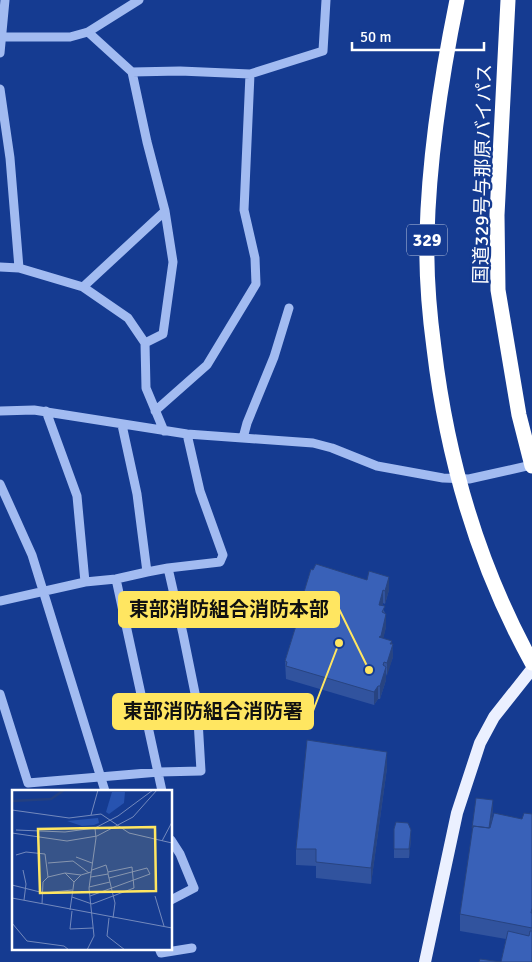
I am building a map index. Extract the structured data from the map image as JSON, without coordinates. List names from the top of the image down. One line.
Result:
{"streets":{"highway":["国道329号与那原バイパス","329"]},"places":["東部消防組合消防署","東部消防組合消防本部"],"scale_bar":"50 m"}
